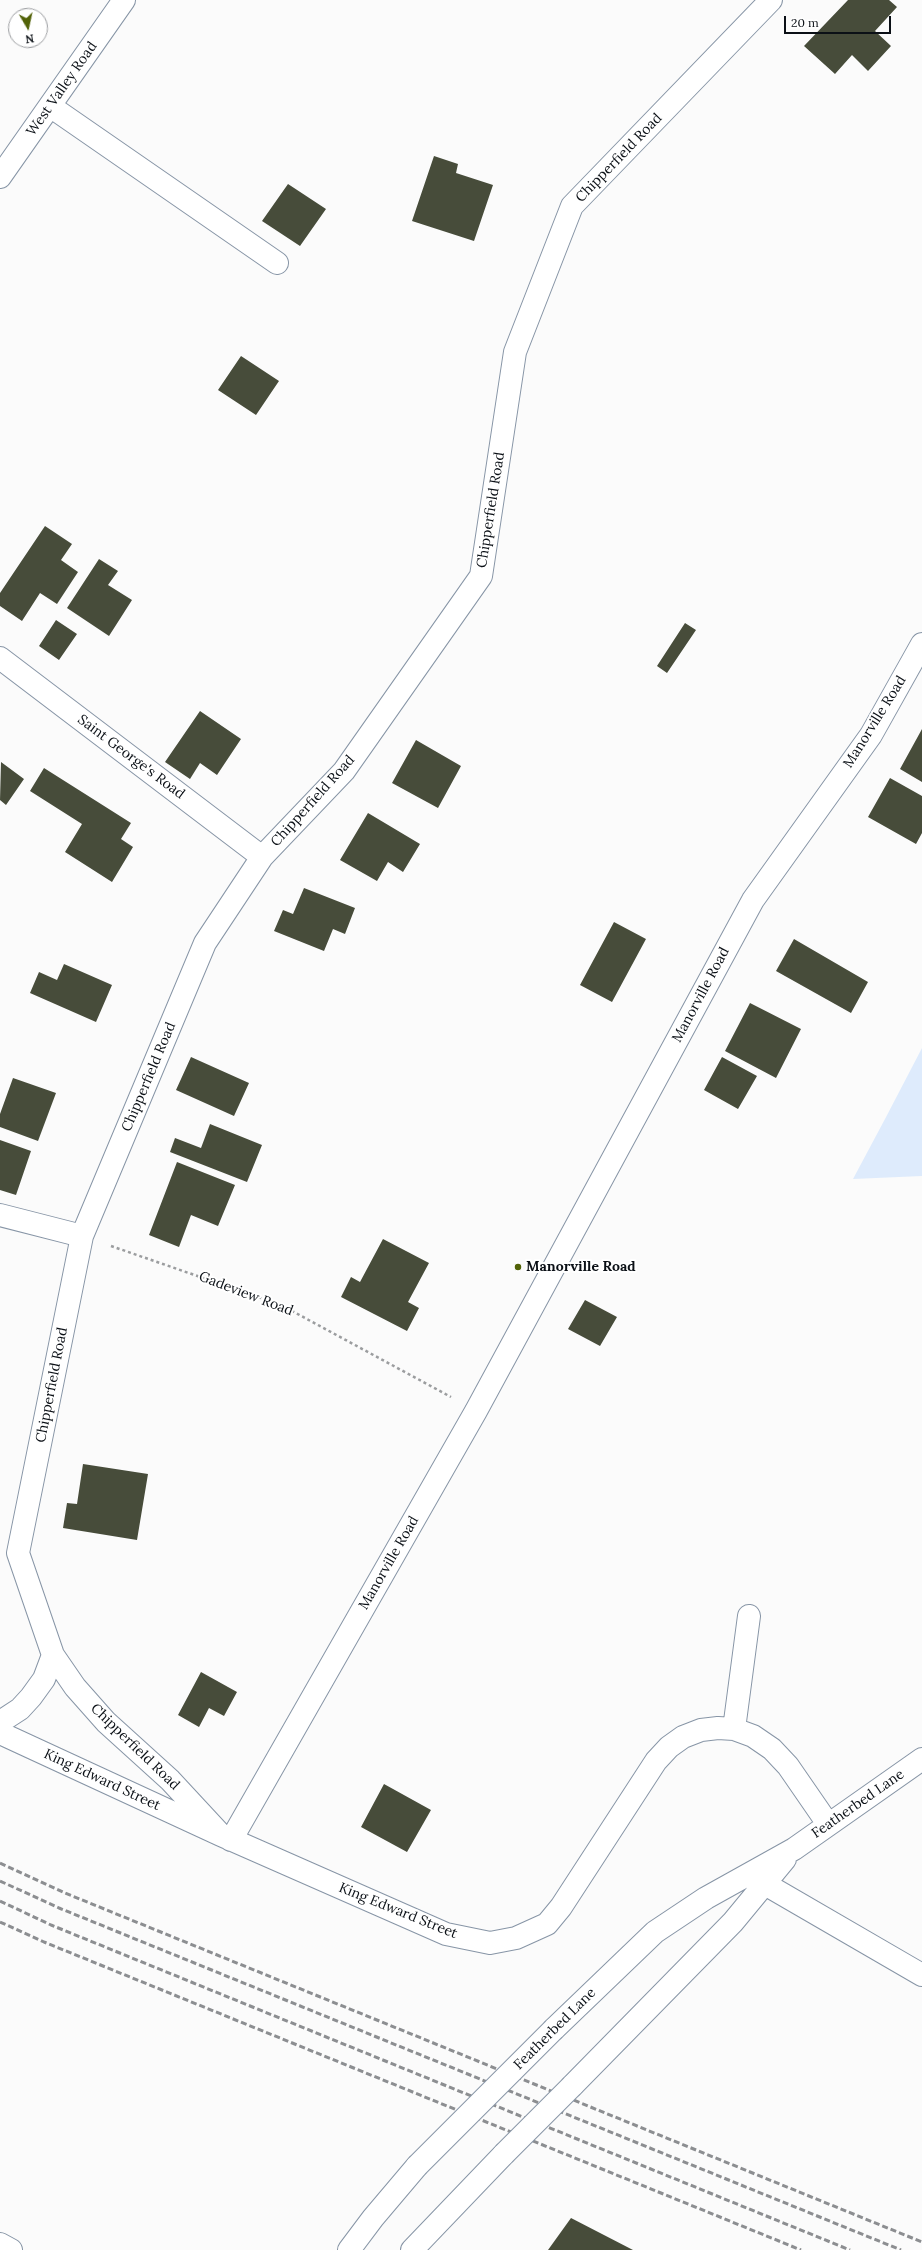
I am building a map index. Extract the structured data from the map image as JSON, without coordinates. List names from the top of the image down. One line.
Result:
{"streets":{"street":["West Valley Road","Chipperfield Road","Manorville Road","Saint George's Road","King Edward Street","Featherbed Lane"],"path":["Gadeview Road"]},"crossings":[["Chipperfield Road","Manorville Road"],["Chipperfield Road","Saint George's Road"],["Chipperfield Road","Gadeview Road"],["Chipperfield Road","King Edward Street"],["Manorville Road","Gadeview Road"],["Manorville Road","King Edward Street"],["King Edward Street","Featherbed Lane"]],"places":["Manorville Road"],"scale_bar":"20 m","north":"bottom"}
